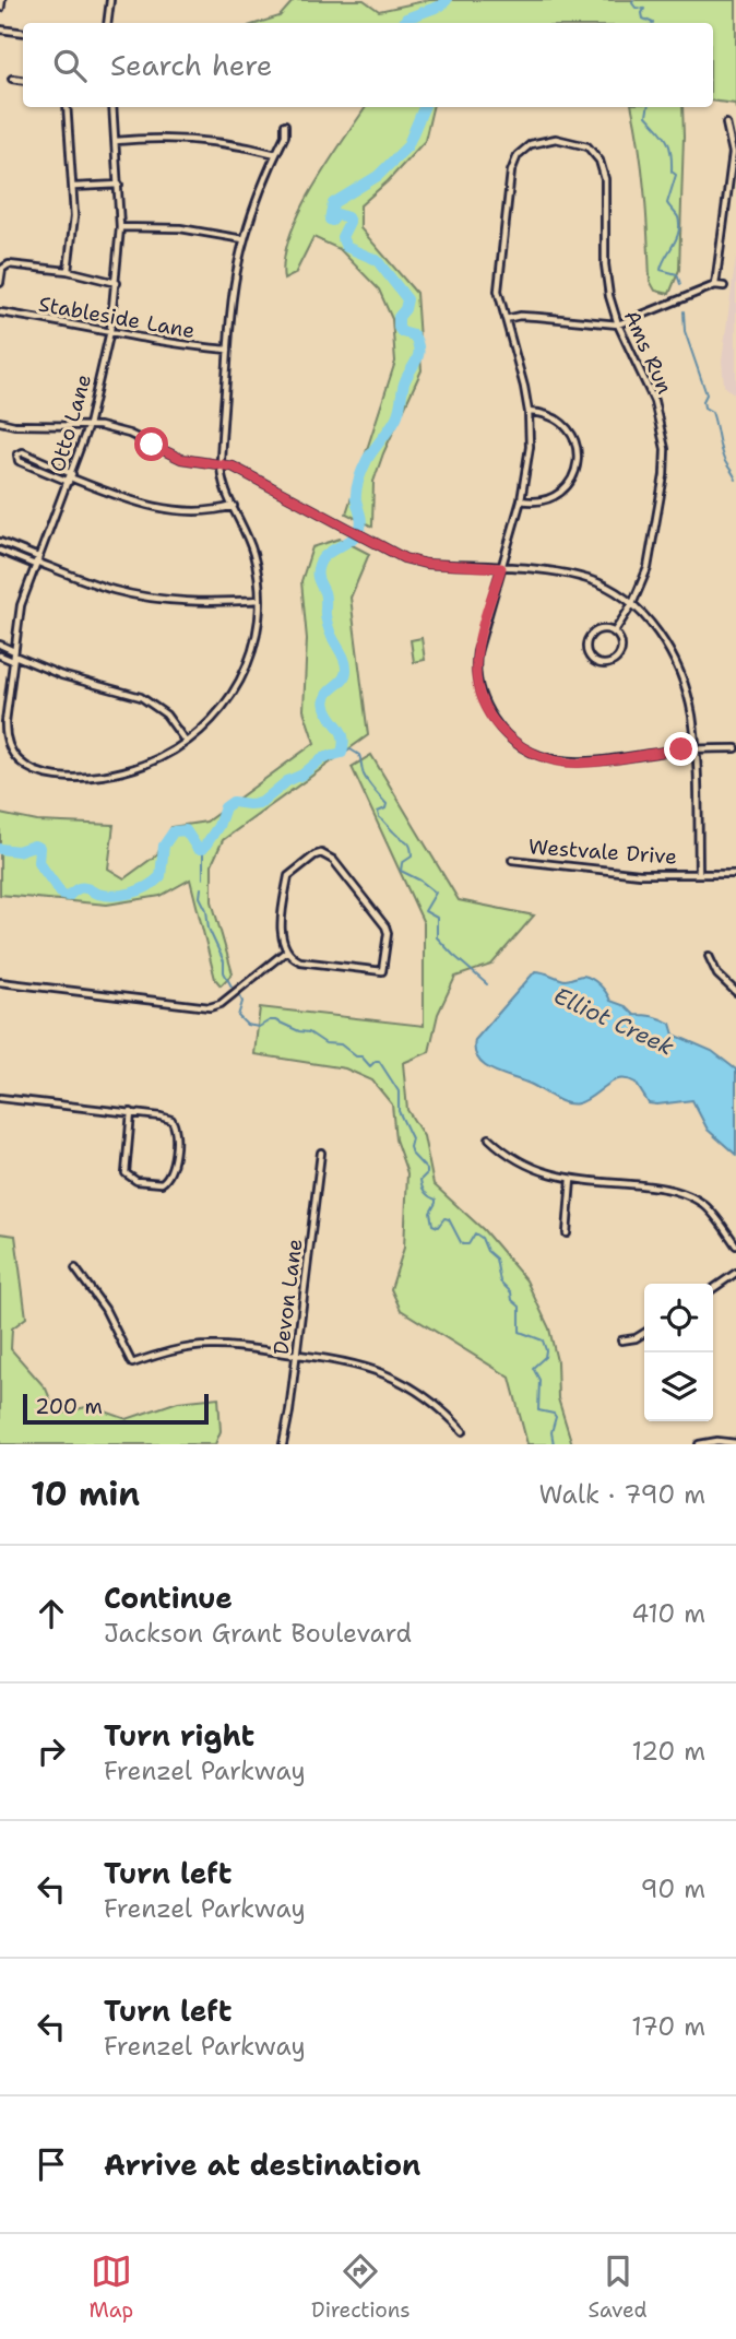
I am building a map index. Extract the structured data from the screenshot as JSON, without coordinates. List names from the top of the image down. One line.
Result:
{"streets":{"street":["Stableside Lane","Ams Run","Otto Lane","Westvale Drive","Devon Lane"]},"crossings":[["Stableside Lane","Otto Lane"]],"water":["Elliot Creek"],"scale_bar":"200 m","page":{"search":"Search here","scale":"200 m","heading":["10 min","Walk · 790 m"],"list":[["Continue","Jackson Grant Boulevard","410 m"],["Turn right","Frenzel Parkway","120 m"],["Turn left","Frenzel Parkway","90 m"],["Turn left","Frenzel Parkway","170 m"],"Arrive at destination"],"nav":["Map","Directions","Saved"]}}
